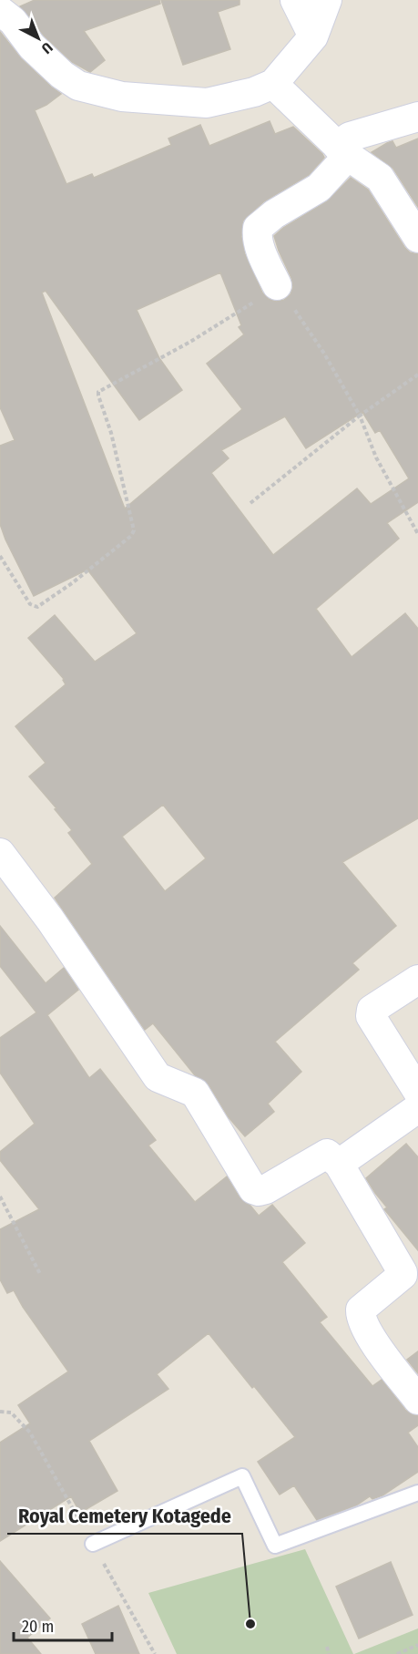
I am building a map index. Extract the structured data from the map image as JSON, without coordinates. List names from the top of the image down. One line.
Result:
{"places":["Royal Cemetery Kotagede"],"scale_bar":"20 m","north":"bottom right"}
